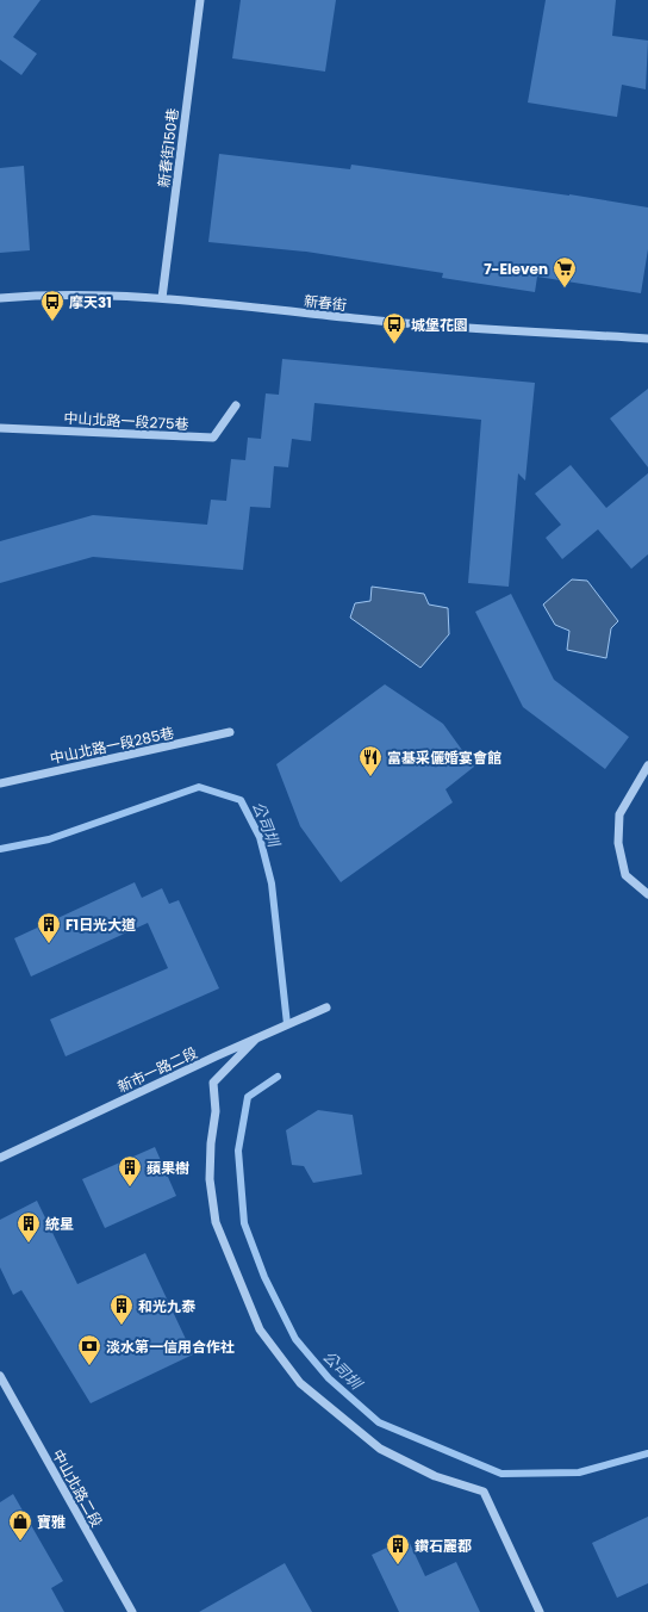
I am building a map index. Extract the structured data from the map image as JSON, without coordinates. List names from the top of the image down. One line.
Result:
{"streets":{"street":["新春街150巷","新春街","中山北路一段275巷","中山北路一段285巷","新市一路二段","中山北路二段"]},"crossings":[["新春街150巷","新春街"]],"water":["公司圳"],"places":{"supermarket":["7-Eleven"],"bus stop":["摩天31","城堡花園"],"restaurant":["富基采儷婚宴會館"],"building":["F1日光大道","蘋果樹","統星","和光九泰","鑽石麗都"],"bank":["淡水第一信用合作社"],"shop":["寶雅"]}}
